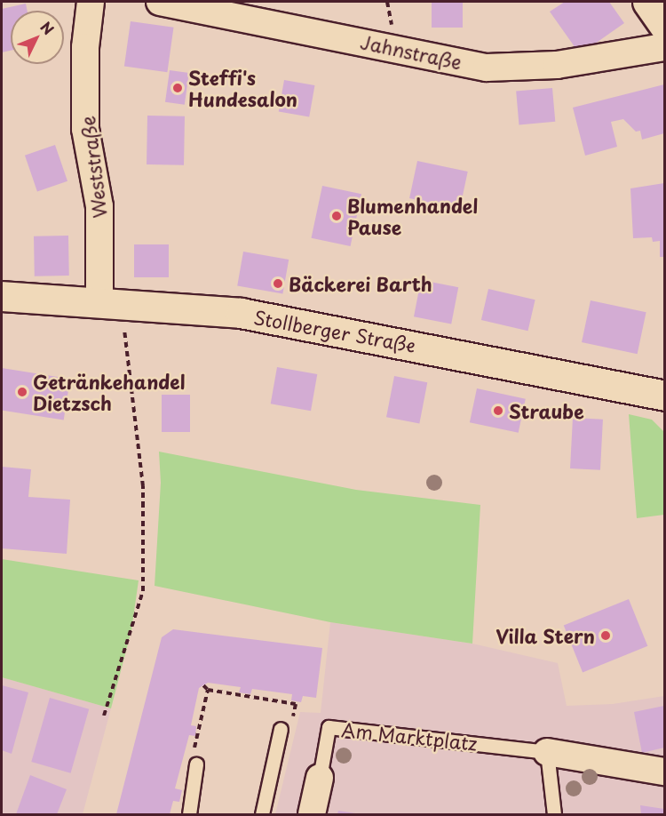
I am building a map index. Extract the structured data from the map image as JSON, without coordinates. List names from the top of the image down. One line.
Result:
{"streets":{"main road":["Stollberger Straße"],"street":["Jahnstraße","Weststraße","Am Marktplatz"]},"crossings":[["Weststraße","Stollberger Straße"]],"places":["Steffi's Hundesalon","Blumenhandel Pause","Bäckerei Barth","Getränkehandel Dietzsch","Straube","Villa Stern"],"north":"top right"}
